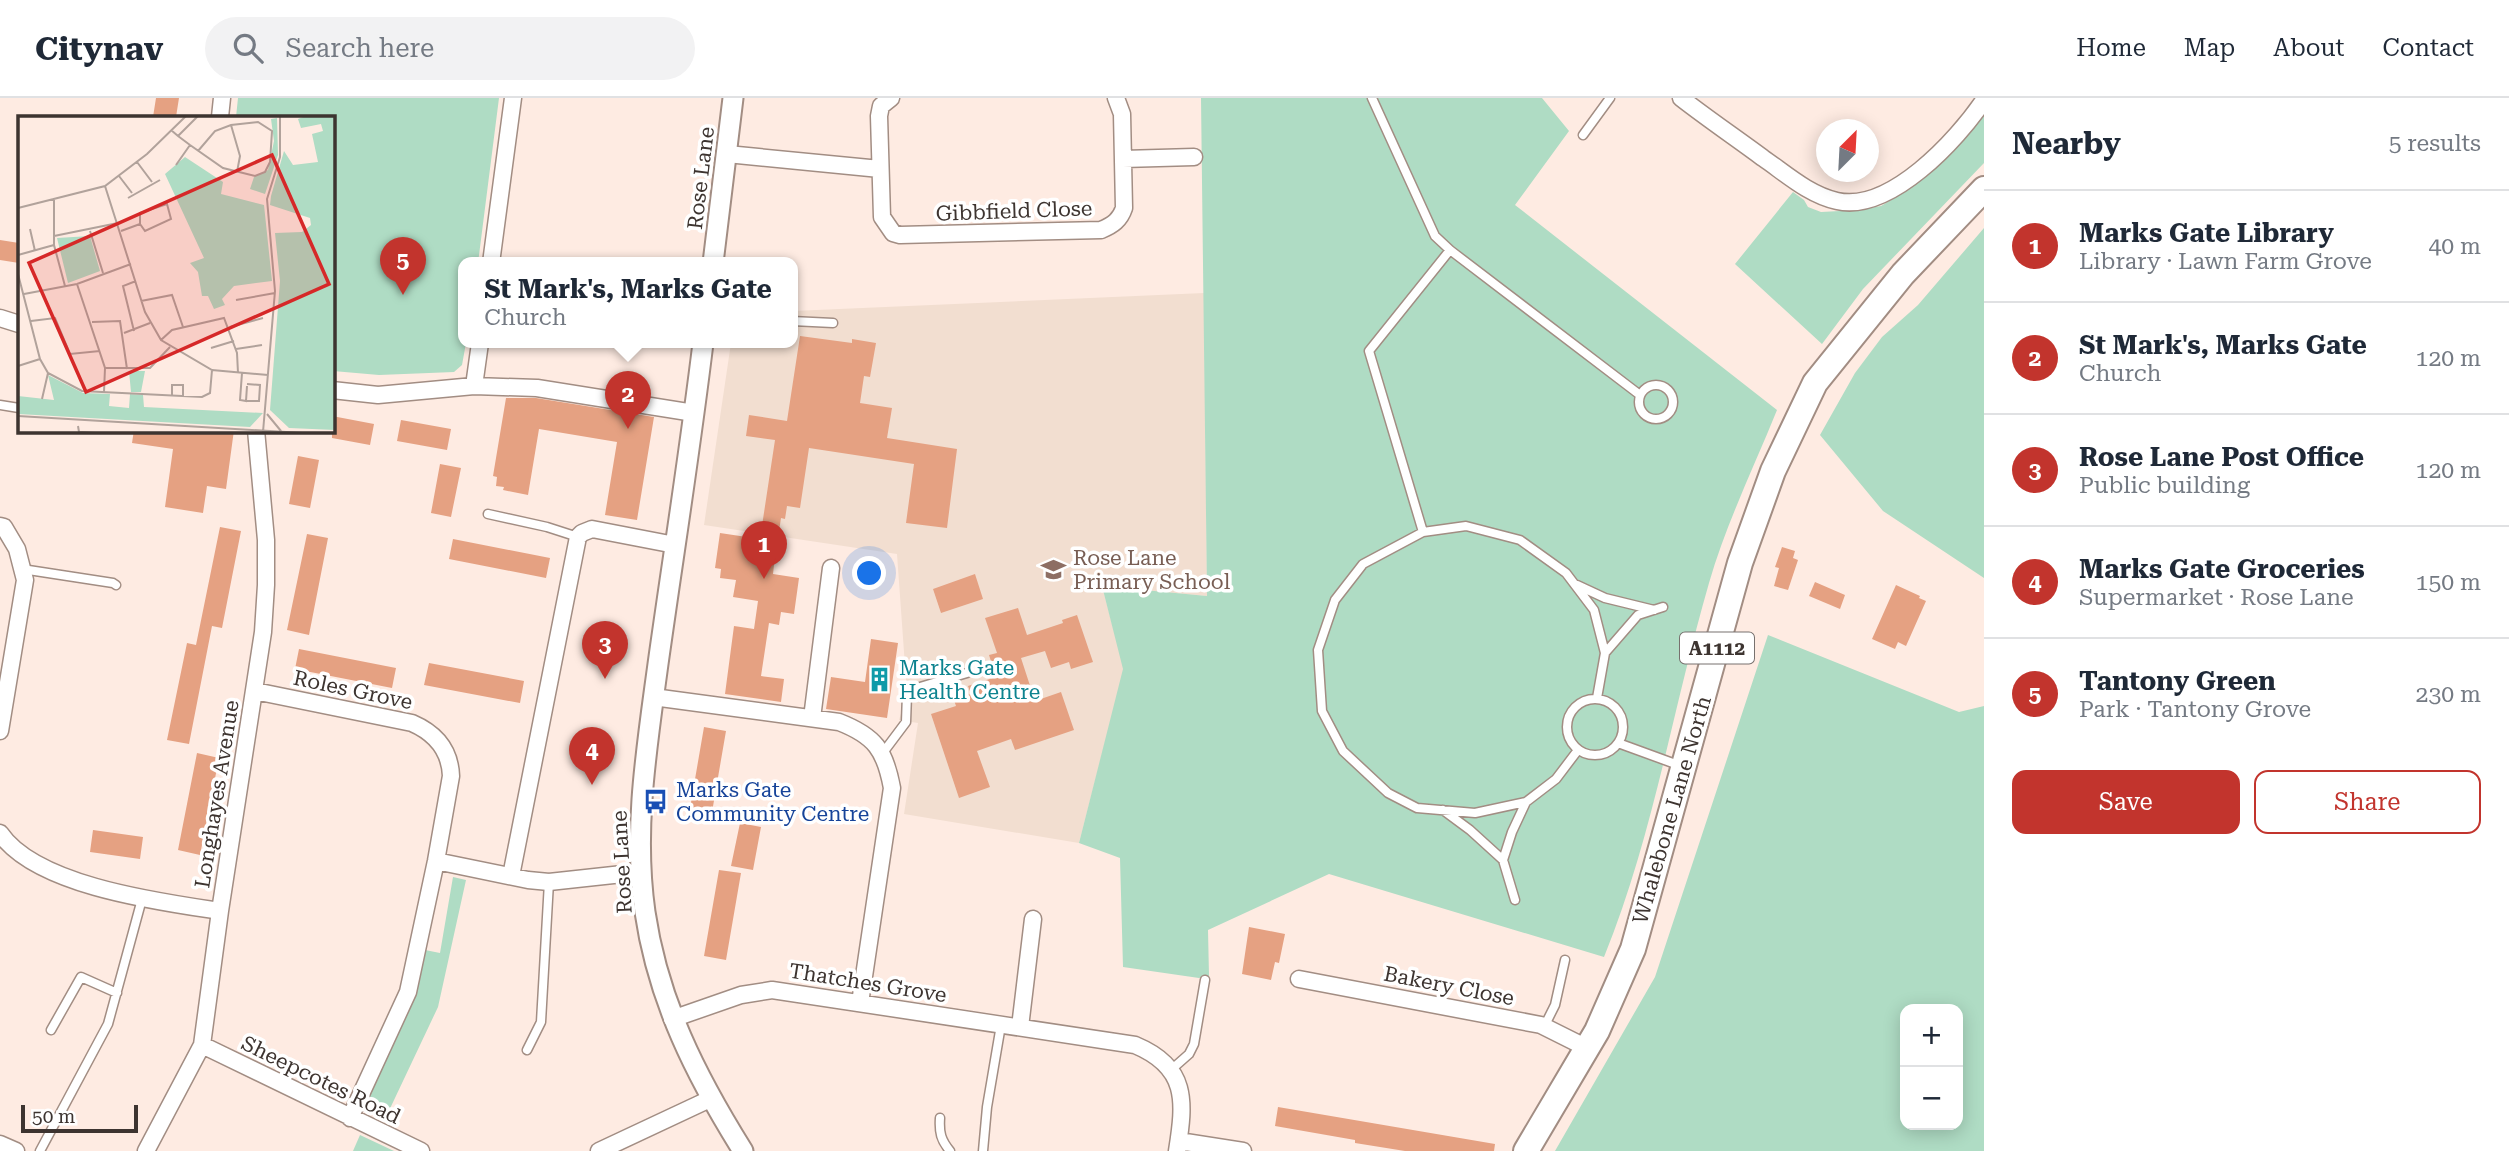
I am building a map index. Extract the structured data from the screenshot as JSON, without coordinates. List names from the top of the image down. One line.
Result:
{"streets":{"main road":["A1112","Whalebone Lane North"],"street":["Rose Lane","Gibbfield Close","Roles Grove","Longhayes Avenue","Thatches Grove","Bakery Close","Sheepcotes Road"]},"crossings":[["Rose Lane","Thatches Grove"],["Roles Grove","Longhayes Avenue"],["Roles Grove","Sheepcotes Road"],["Longhayes Avenue","Sheepcotes Road"],["Whalebone Lane North","Bakery Close"]],"places":{"school or university":["Rose Lane Primary School"],"building":["Marks Gate Health Centre"],"bus stop":["Marks Gate Community Centre"]},"scale_bar":"50 m","north":"top right","page":{"header":"Citynav","search":"Search here","nav":["Home","Map","About","Contact"],"heading":["Nearby","5 results"],"list":[{"mark":"1","name":"Marks Gate Library","note":"Library · Lawn Farm Grove","value":"40 m"},{"mark":"2","name":"St Mark's, Marks Gate","note":"Church","value":"120 m"},{"mark":"3","name":"Rose Lane Post Office","note":"Public building","value":"120 m"},{"mark":"4","name":"Marks Gate Groceries","note":"Supermarket · Rose Lane","value":"150 m"},{"mark":"5","name":"Tantony Green","note":"Park · Tantony Grove","value":"230 m"}],"pins":["5","2","1","3","4"],"popup":["St Mark's, Marks Gate","Church"],"buttons":["Save","Share"],"map_buttons":["+","−"],"scale":"50 m"}}
